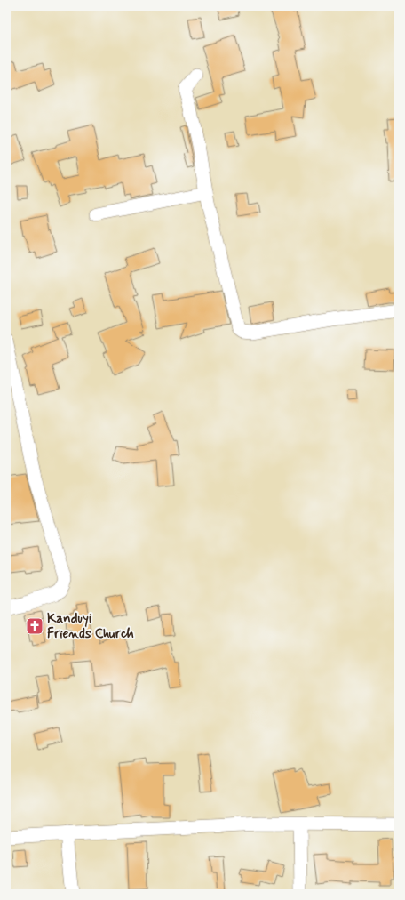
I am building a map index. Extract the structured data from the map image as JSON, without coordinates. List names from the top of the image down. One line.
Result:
{"places":{"church":["Kanduyi Friends Church"]}}
